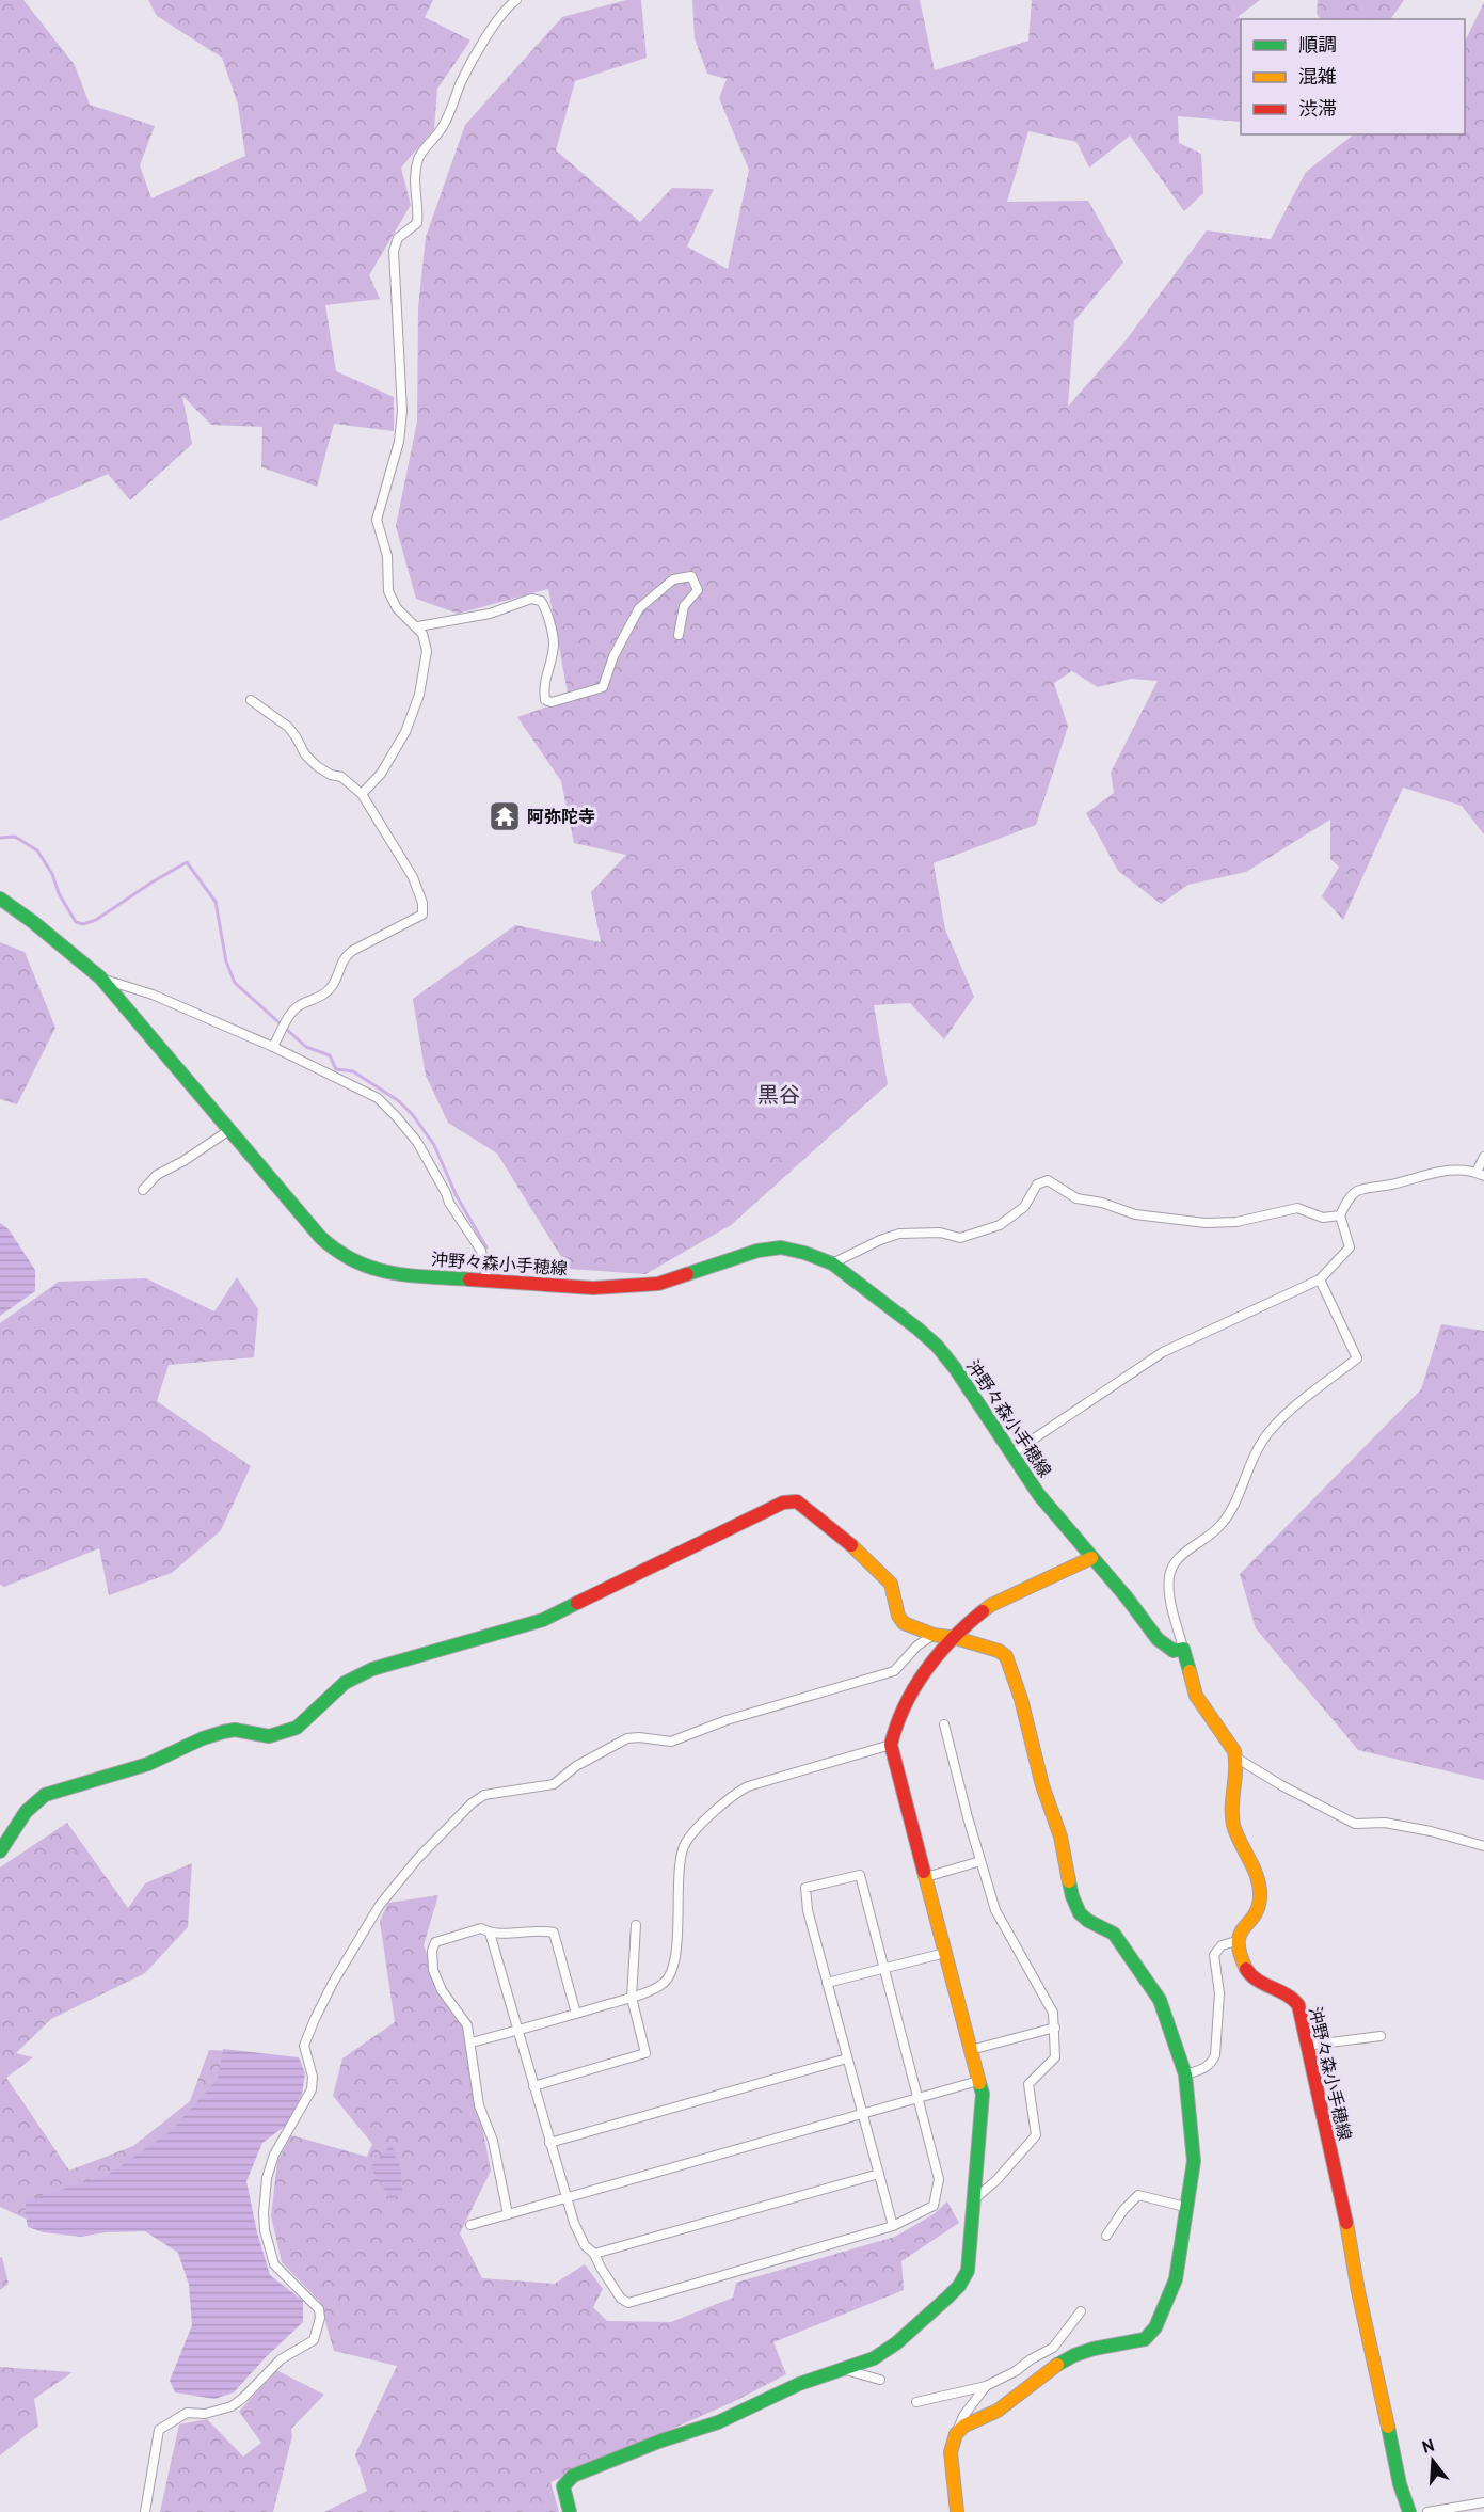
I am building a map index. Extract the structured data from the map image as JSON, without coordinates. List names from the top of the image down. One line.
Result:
{"streets":{"street":["沖野々森小手穂線"]},"districts":["黒谷"],"places":{"temple":["阿弥陀寺"]},"legend":["順調","混雑","渋滞"],"north":"top"}
